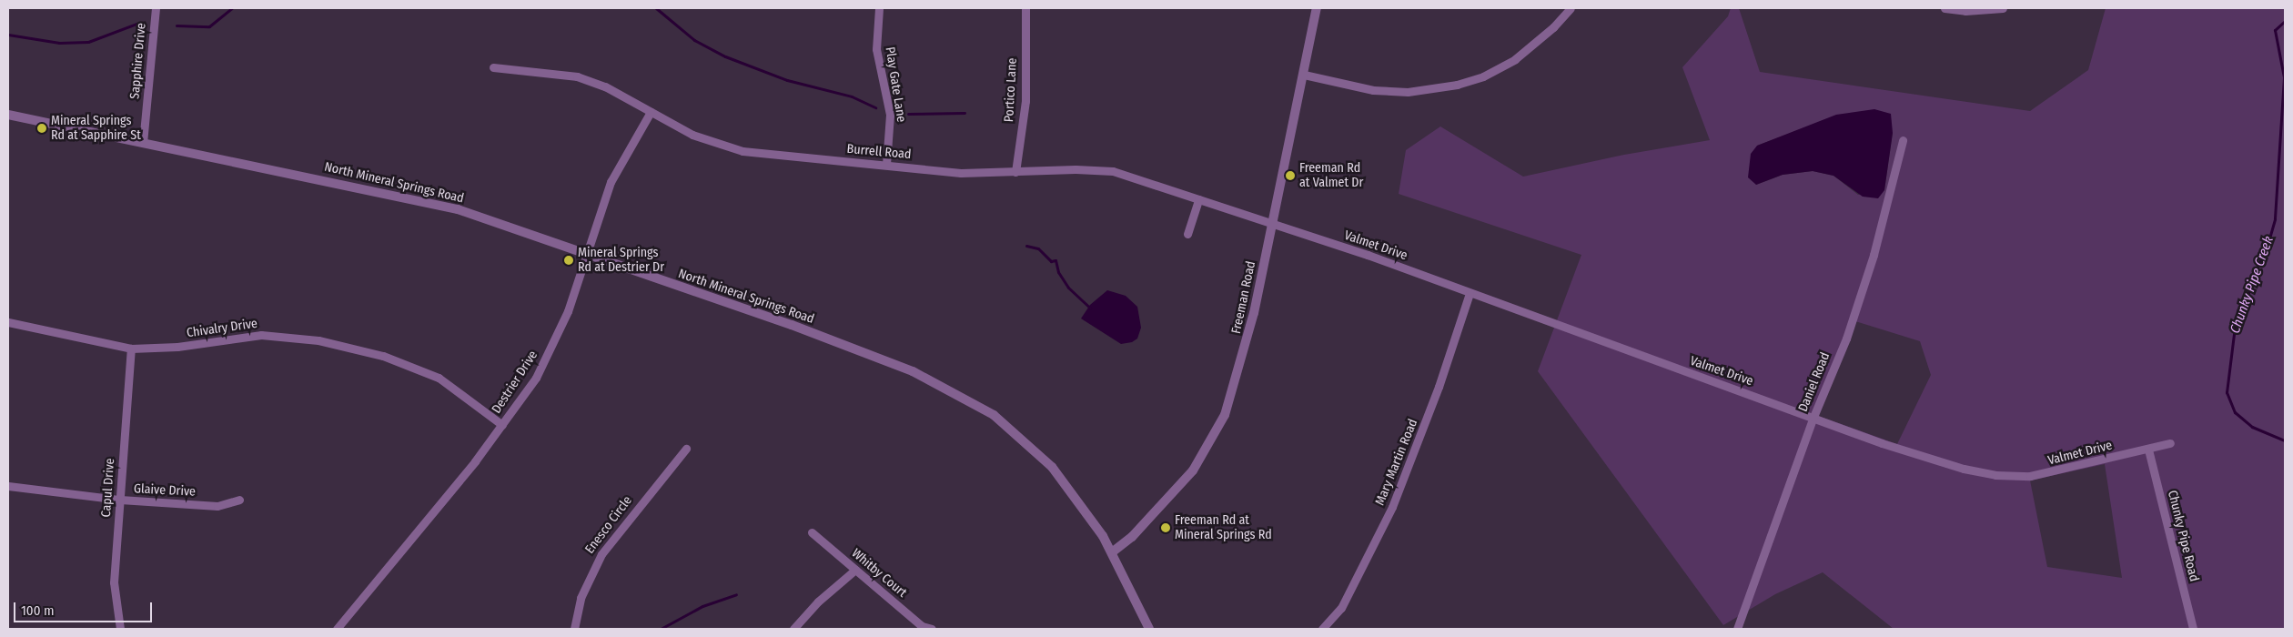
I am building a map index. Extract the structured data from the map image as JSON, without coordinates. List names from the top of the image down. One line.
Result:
{"streets":{"street":["Sapphire Drive","Play Gate Lane","Portico Lane","Burrell Road","North Mineral Springs Road","Valmet Drive","Freeman Road","Chivalry Drive","Destrier Drive","Daniel Road","Mary Martin Road","Capul Drive","Glaive Drive","Enesco Circle","Chunky Pipe Road","Whitby Court"]},"crossings":[["Sapphire Drive","North Mineral Springs Road"],["Play Gate Lane","Burrell Road"],["Portico Lane","Burrell Road"],["Burrell Road","Valmet Drive"],["Burrell Road","Freeman Road"],["Burrell Road","Destrier Drive"],["North Mineral Springs Road","Freeman Road"],["North Mineral Springs Road","Destrier Drive"],["Valmet Drive","Freeman Road"],["Valmet Drive","Daniel Road"],["Valmet Drive","Mary Martin Road"],["Valmet Drive","Chunky Pipe Road"],["Chivalry Drive","Destrier Drive"],["Chivalry Drive","Capul Drive"],["Capul Drive","Glaive Drive"]],"water":["Chunky Pipe Creek"],"places":["Mineral Springs Rd at Sapphire St","Freeman Rd at Valmet Dr","Mineral Springs Rd at Destrier Dr","Freeman Rd at Mineral Springs Rd"],"scale_bar":"100 m"}
